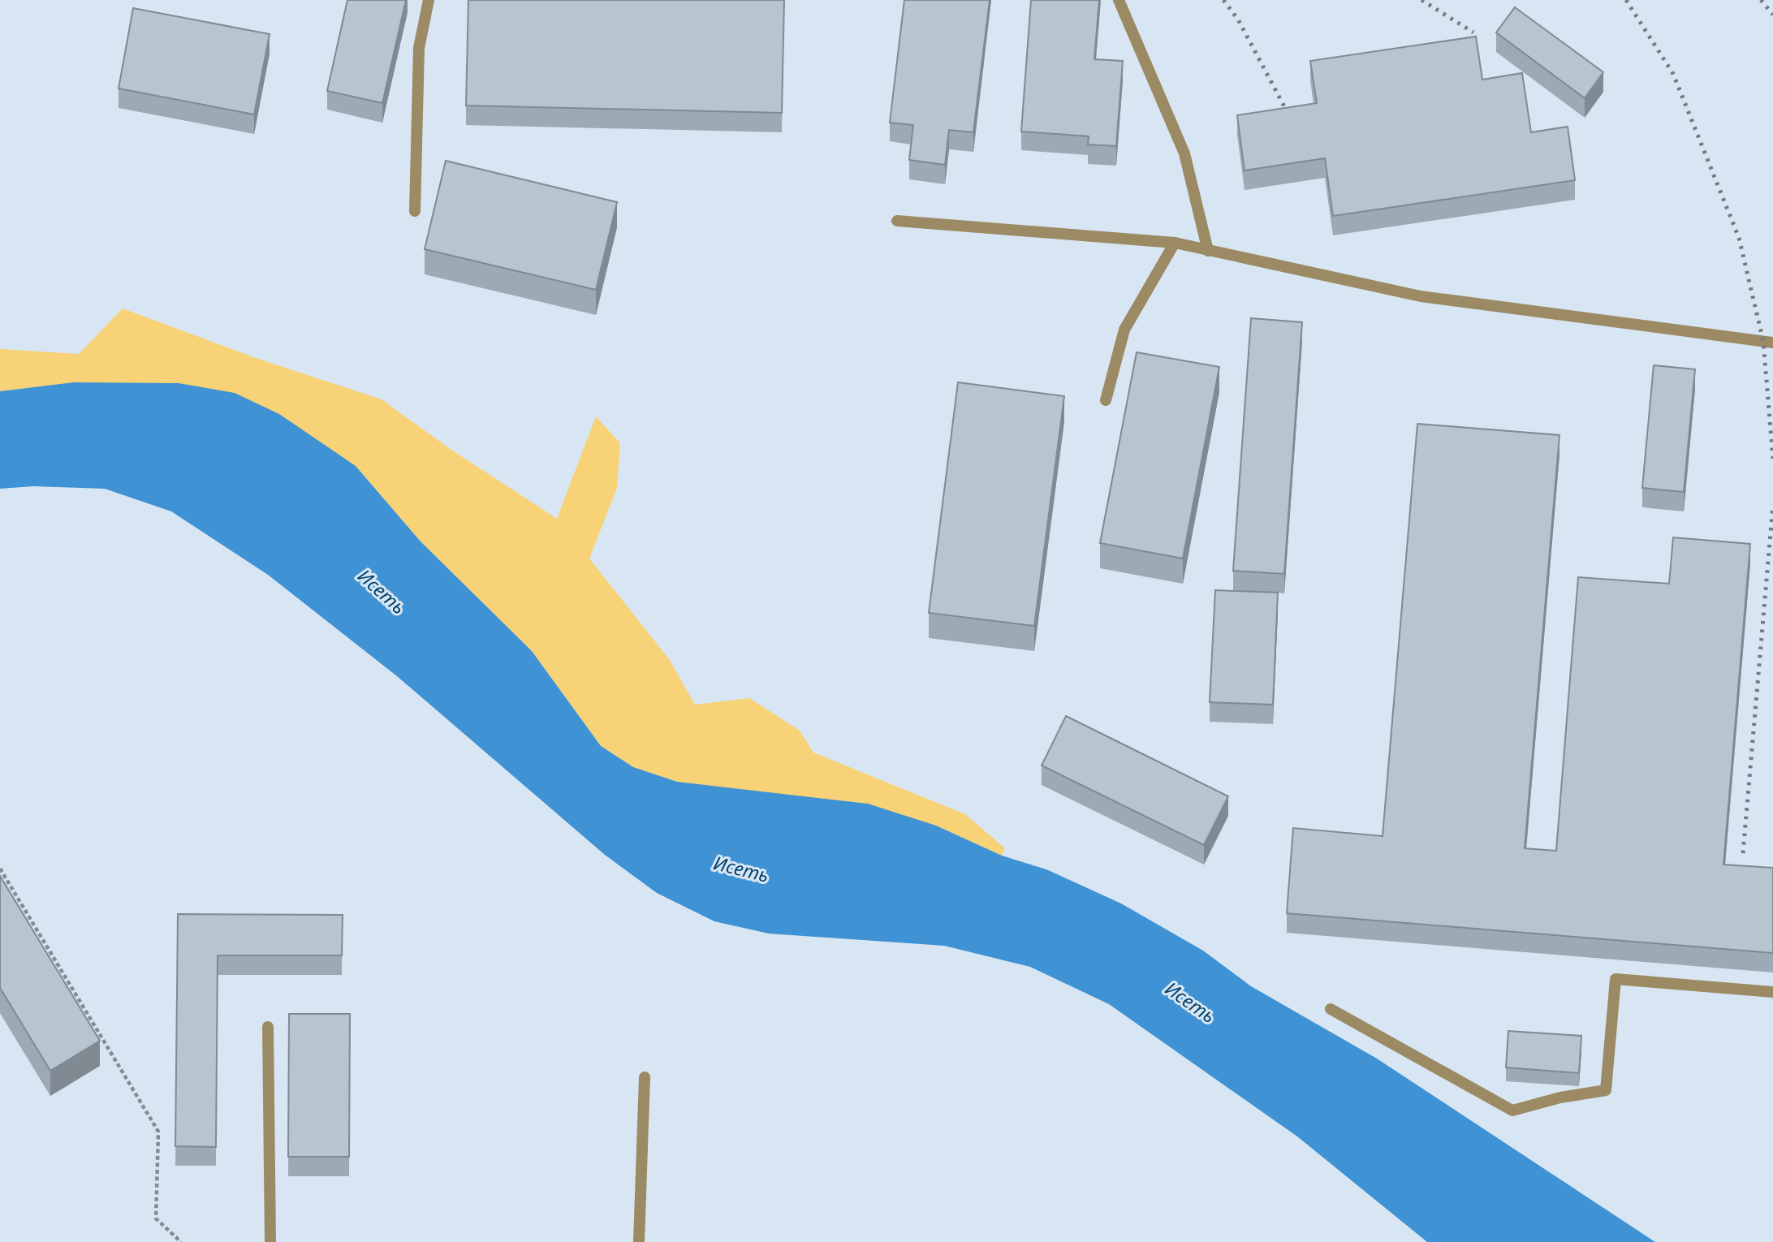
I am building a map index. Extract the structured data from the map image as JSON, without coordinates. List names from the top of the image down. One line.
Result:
{"water":["Исеть"]}
